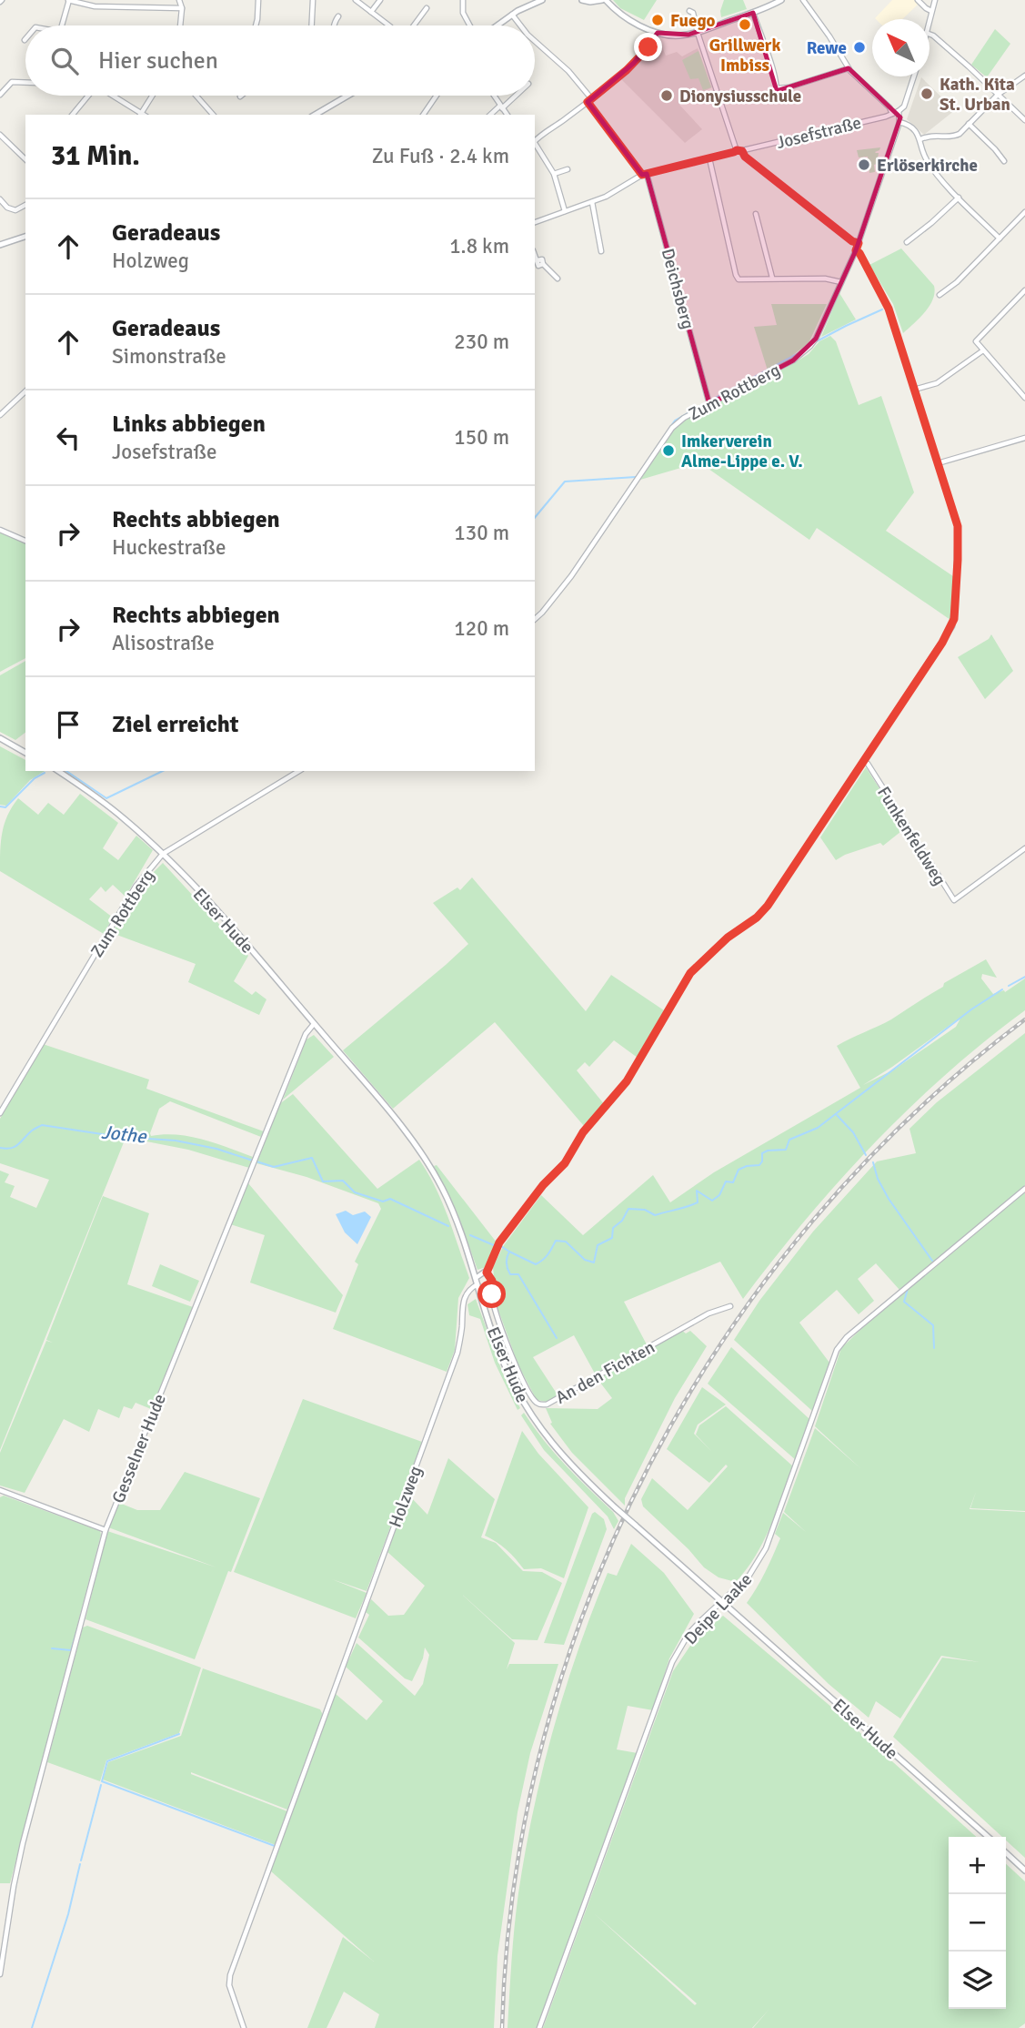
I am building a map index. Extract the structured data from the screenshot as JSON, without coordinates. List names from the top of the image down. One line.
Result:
{"streets":{"street":["Josefstraße","Deichsberg","Zum Rottberg","Funkenfeldweg","Elser Hude","An den Fichten","Gesselner Hude","Holzweg","Deipe Laake"]},"crossings":[["Josefstraße","Deichsberg"],["Deichsberg","Zum Rottberg"],["Zum Rottberg","Elser Hude"],["Elser Hude","Gesselner Hude"],["Elser Hude","Holzweg"],["Elser Hude","Deipe Laake"]],"water":["Jothe"],"places":["Fuego","Grillwerk Imbiss","Rewe","Kath. Kita St. Urban","Dionysiusschule","Erlöserkirche","Imkerverein Alme-Lippe e. V."],"north":"top left","page":{"search":"Hier suchen","heading":["31 Min.","Zu Fuß · 2.4 km"],"list":[["Geradeaus","Holzweg","1.8 km"],["Geradeaus","Simonstraße","230 m"],["Links abbiegen","Josefstraße","150 m"],["Rechts abbiegen","Huckestraße","130 m"],["Rechts abbiegen","Alisostraße","120 m"],"Ziel erreicht"],"map_buttons":["+","−"]}}
